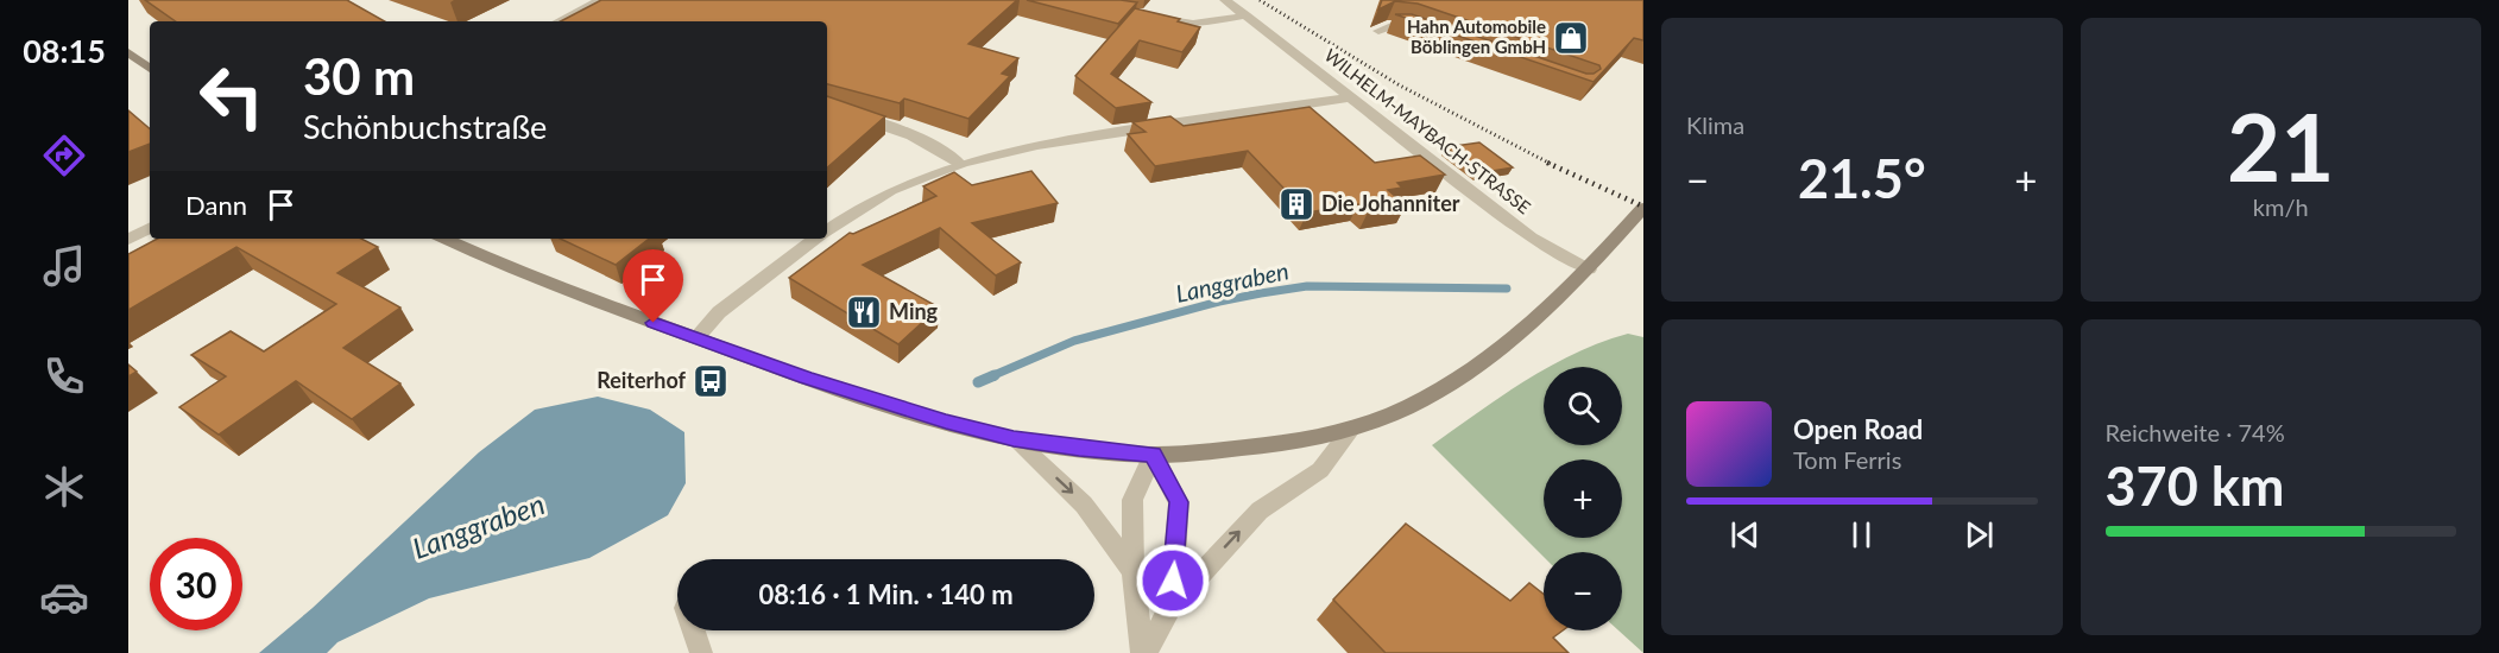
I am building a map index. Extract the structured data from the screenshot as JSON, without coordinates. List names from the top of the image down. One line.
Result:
{"streets":{"street":["WILHELM-MAYBACH-STRASSE"]},"water":["Langgraben"],"places":{"shop":["Hahn Automobile Böblingen GmbH"],"building":["Die Johanniter"],"restaurant":["Ming"],"bus stop":["Reiterhof"]},"page":{"tabs":"08:15","tile":["Klima",["21","km/h"],["Reichweite · 74%","370 km"]],"turn":["30 m","Schönbuchstraße"],"heat":["−","21.5°","+"],"then":"Dann","map_buttons":["+","−"],"song":["Open Road","Tom Ferris"],"limit":"30","trip":"08:16 · 1 Min. · 140 m"}}
